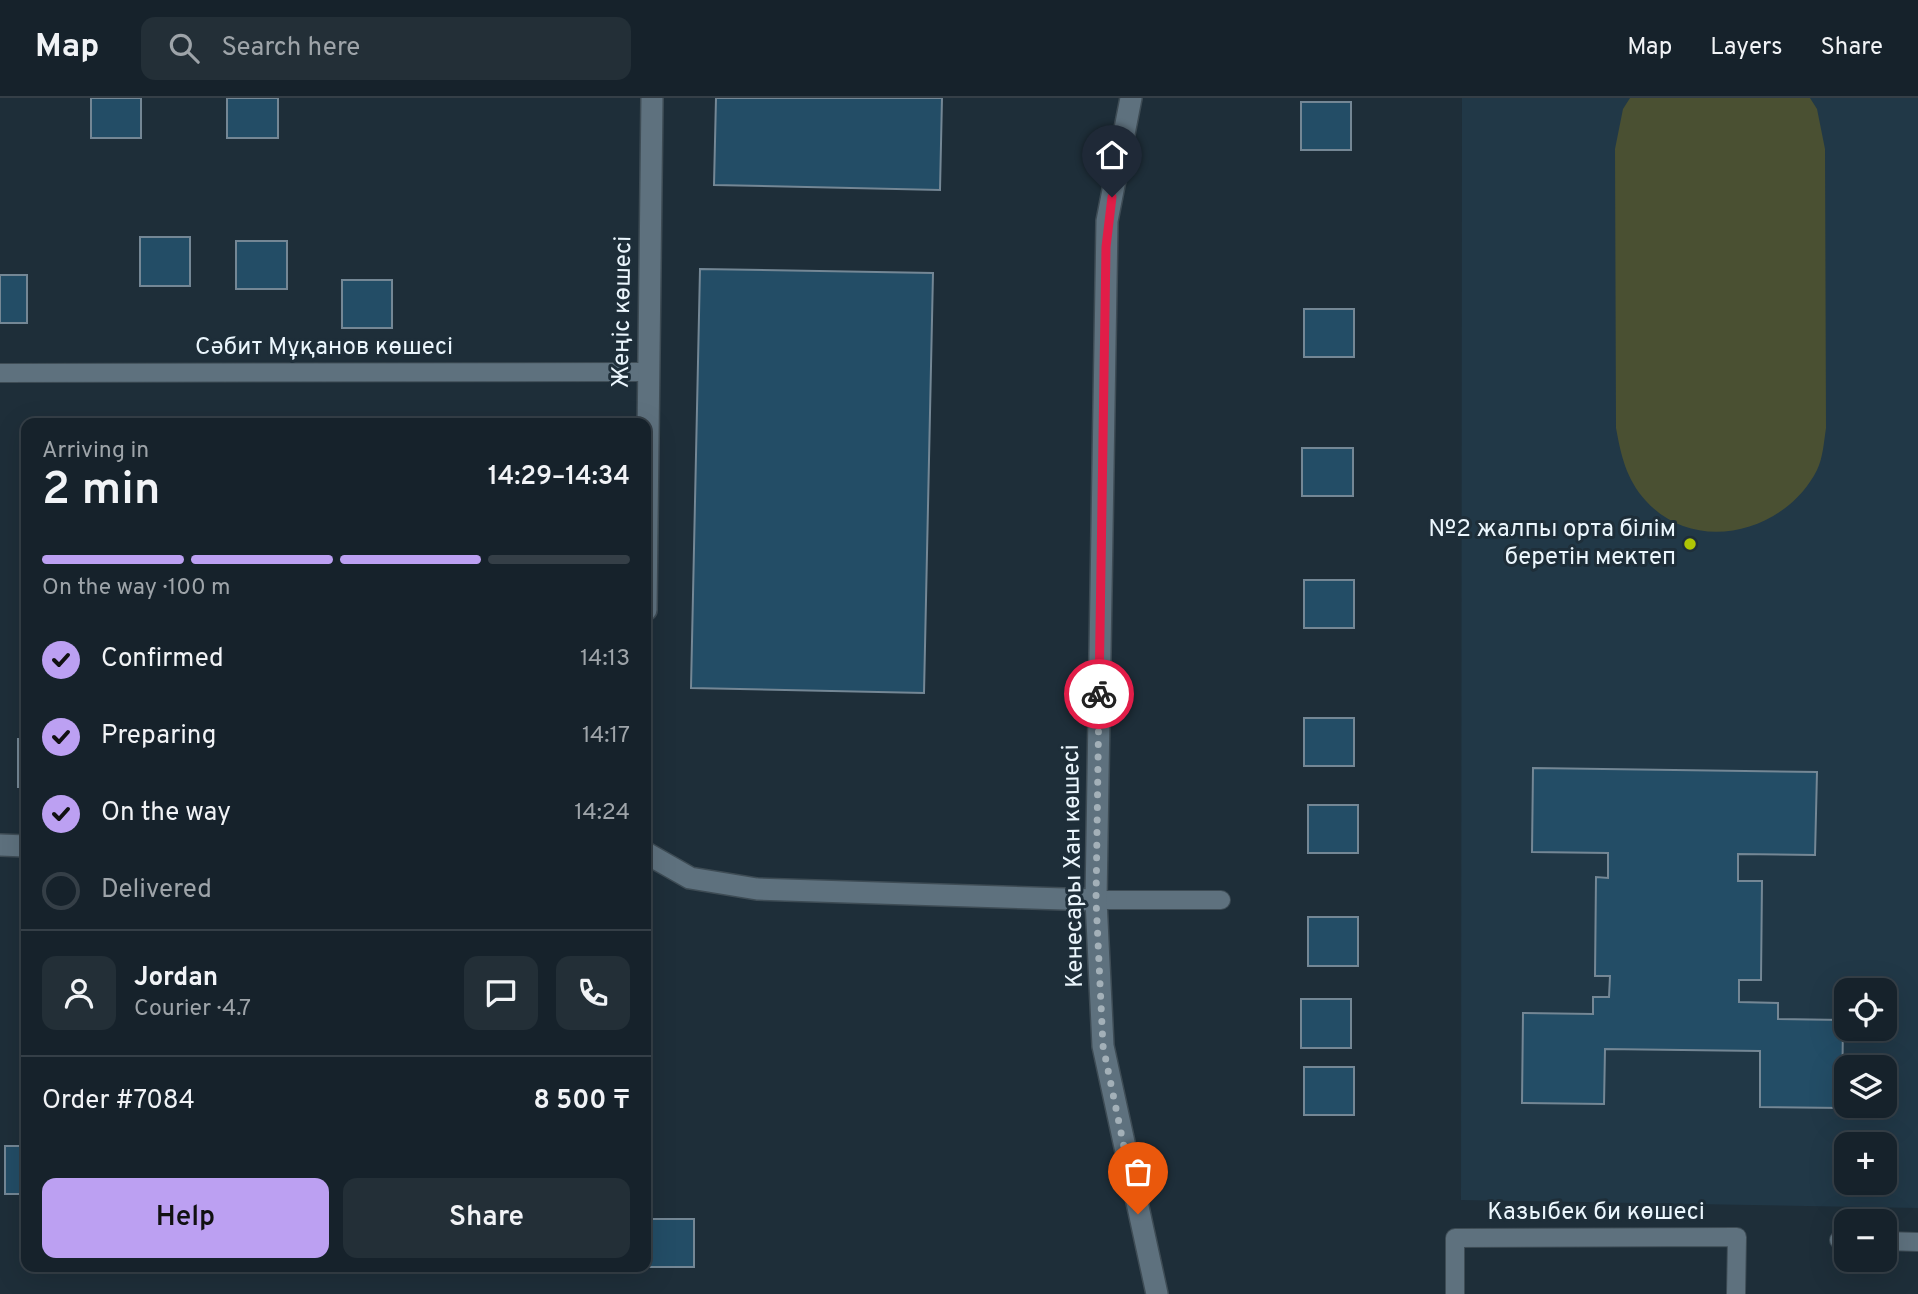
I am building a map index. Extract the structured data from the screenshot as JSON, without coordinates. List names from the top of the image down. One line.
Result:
{"streets":{"street":["Жеңіс көшесі","Кенесары Хан көшесі"],"lane":["Сәбит Мұқанов көшесі","Казыбек би көшесі"]},"crossings":[["Жеңіс көшесі","Сәбит Мұқанов көшесі"]],"places":["№2 жалпы орта білім беретін мектеп"],"page":{"header":"Map","search":"Search here","nav":["Map","Layers","Share"],"heading":["2 min","Arriving in","14:29–14:34"],"panel":["Jordan","Courier · 4.7","Order #7084","8 500 ₸"],"bar":"On the way · 100 m","list":[["Confirmed","14:13"],["Preparing","14:17"],["On the way","14:24"],"Delivered"],"map_buttons":["+","−"],"buttons":["Help","Share"]}}
